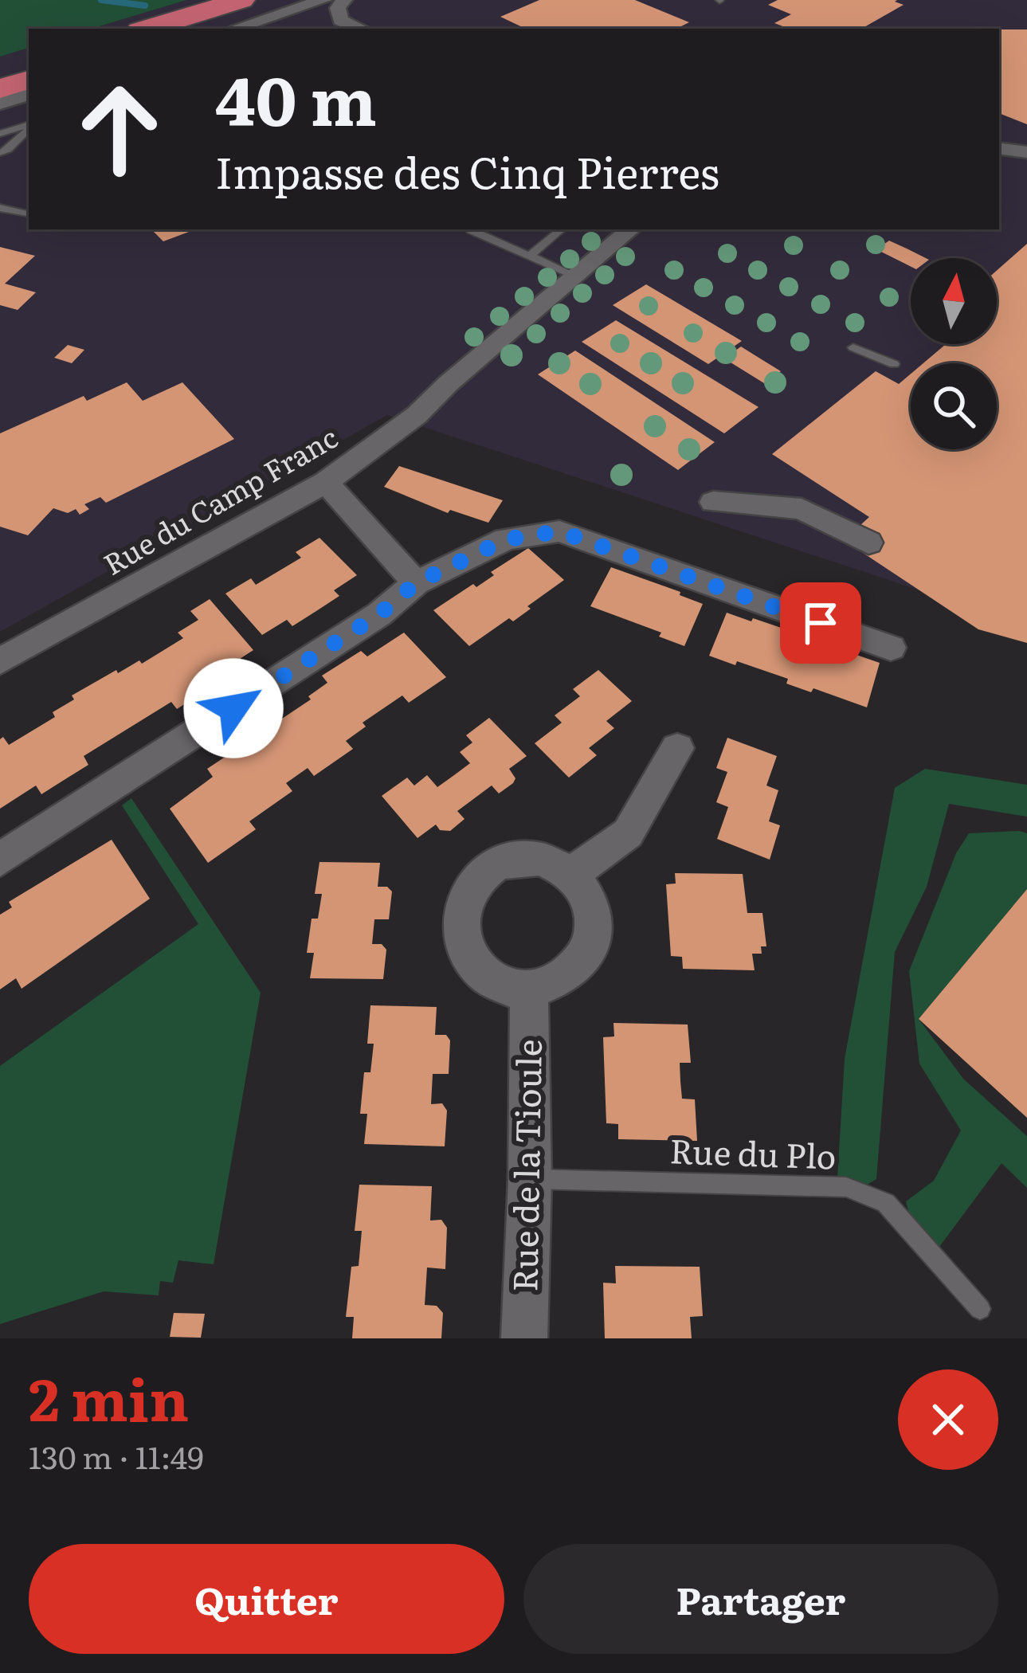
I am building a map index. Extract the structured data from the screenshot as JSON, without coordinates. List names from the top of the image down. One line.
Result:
{"streets":{"street":["Rue du Camp Franc","Rue de la Tioule"],"lane":["Rue du Plo"]},"crossings":[["Rue du Plo","Rue de la Tioule"]],"north":"top","page":{"turn":["40 m","Impasse des Cinq Pierres"],"heading":["2 min","130 m · 11:49"],"buttons":["Quitter","Partager"]}}
